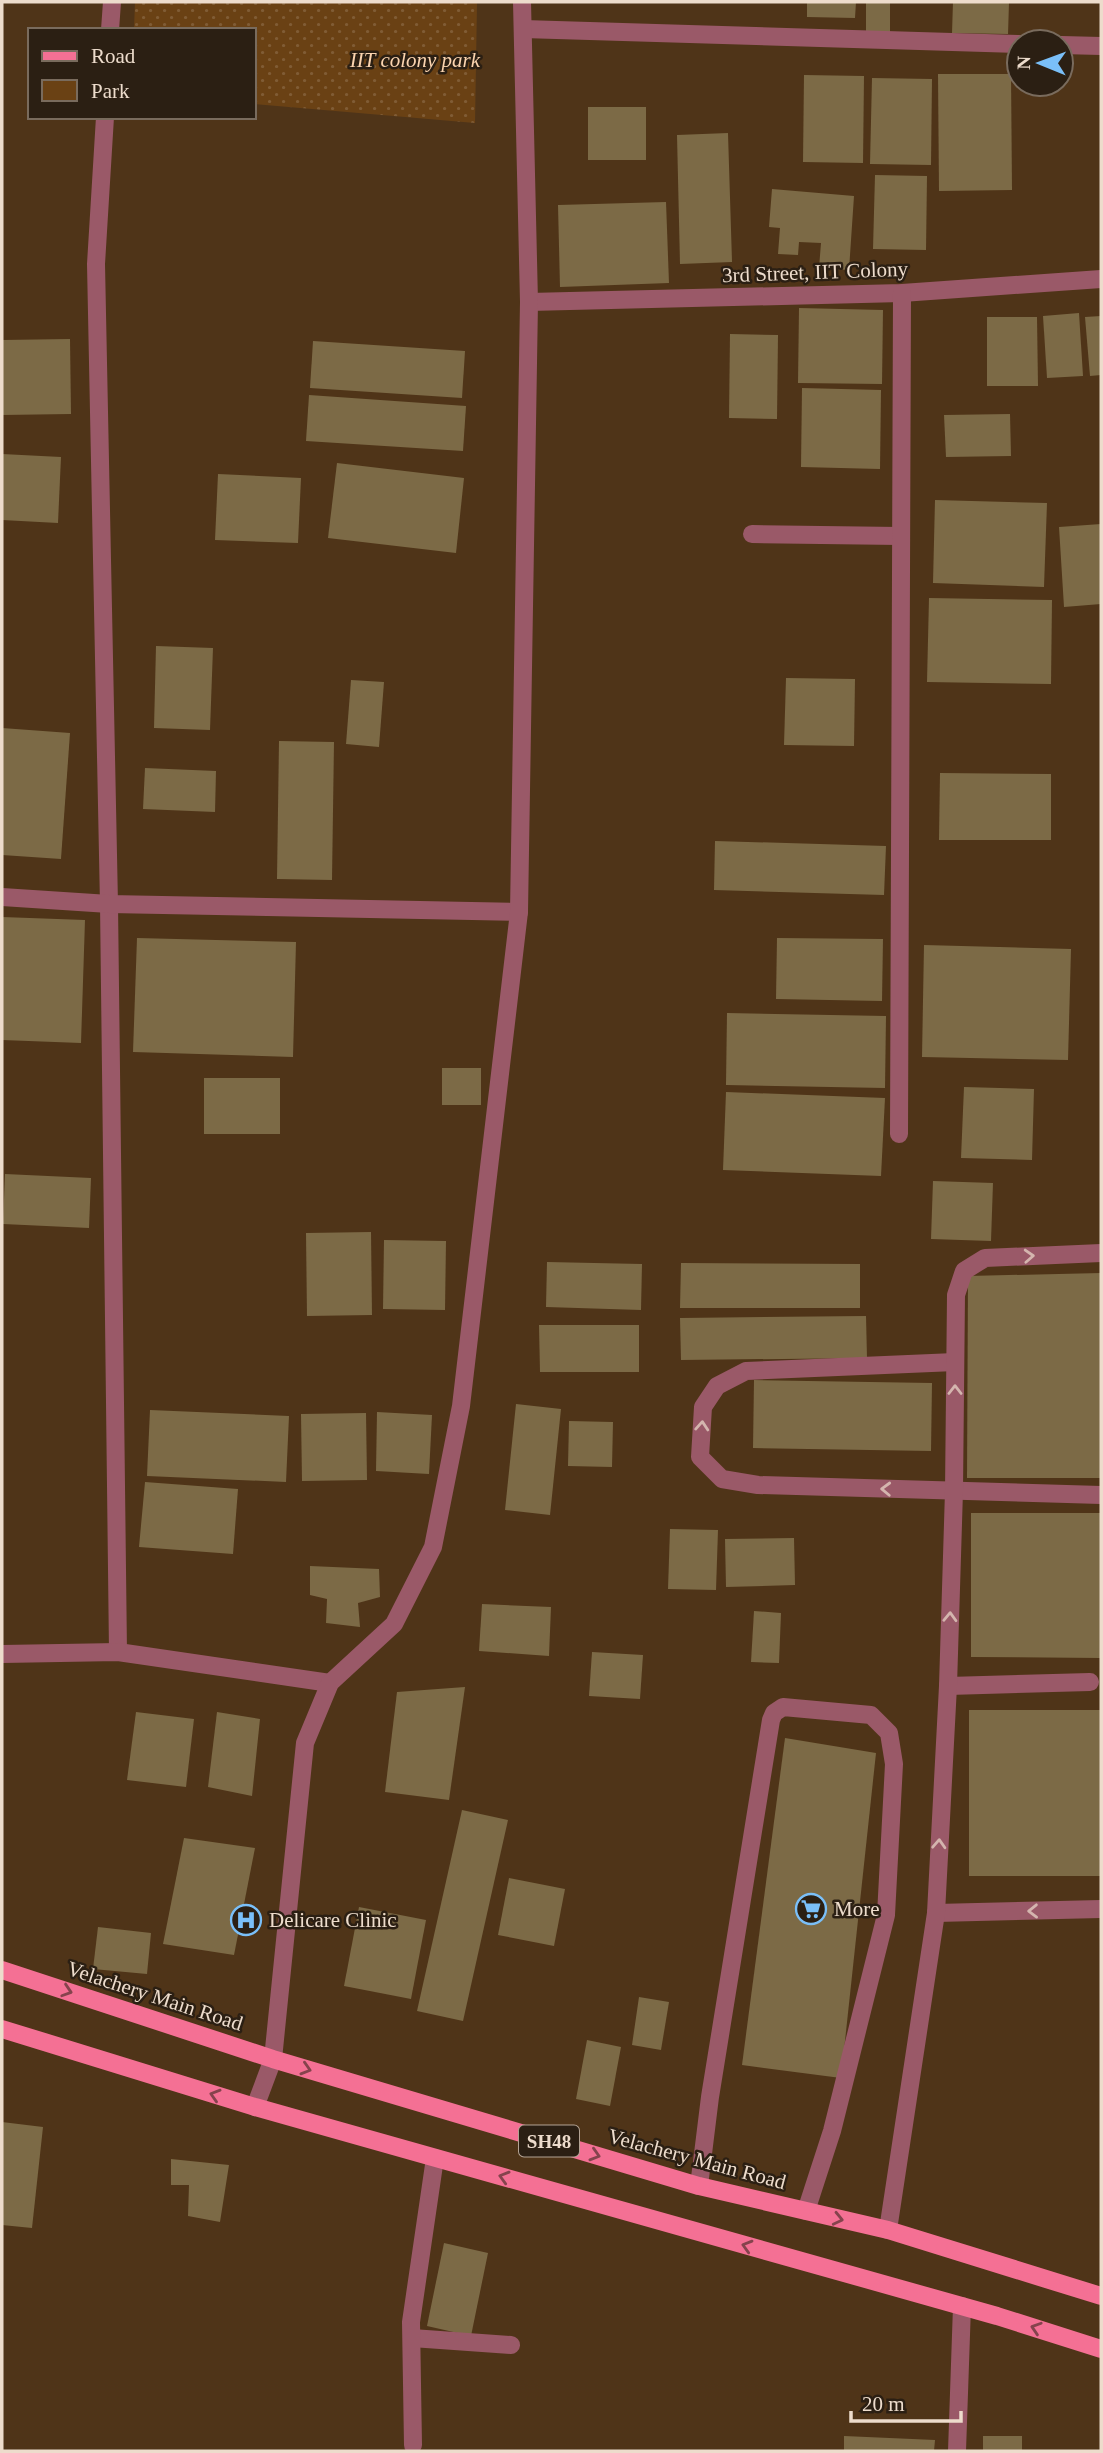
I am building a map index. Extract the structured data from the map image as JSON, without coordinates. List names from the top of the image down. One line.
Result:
{"streets":{"main road":["Velachery Main Road","SH48"],"street":["3rd Street, IIT Colony"]},"parks":["IIT colony park"],"places":{"supermarket":["More"],"hospital":["Delicare Clinic"]},"legend":["Road","Park"],"scale_bar":"20 m","north":"left"}
